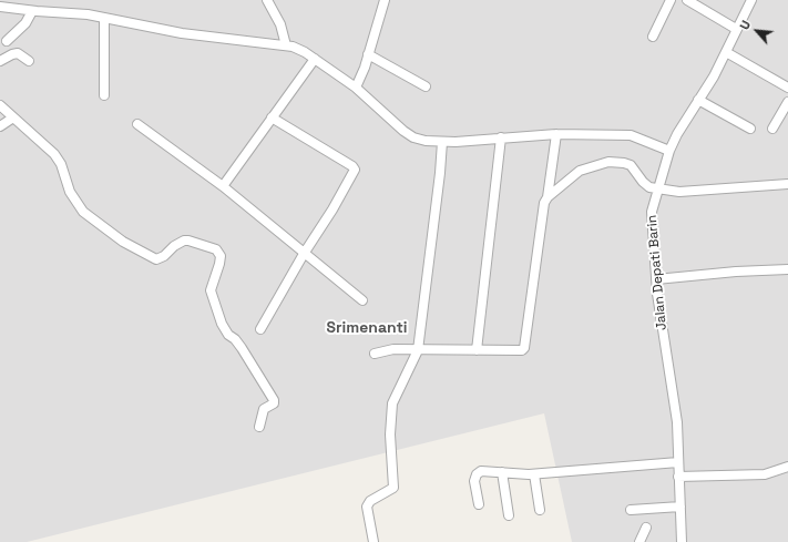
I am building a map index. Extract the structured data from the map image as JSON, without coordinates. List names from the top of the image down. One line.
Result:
{"streets":{"street":["Jalan Depati Barin"]},"districts":["Srimenanti"],"north":"top left"}
